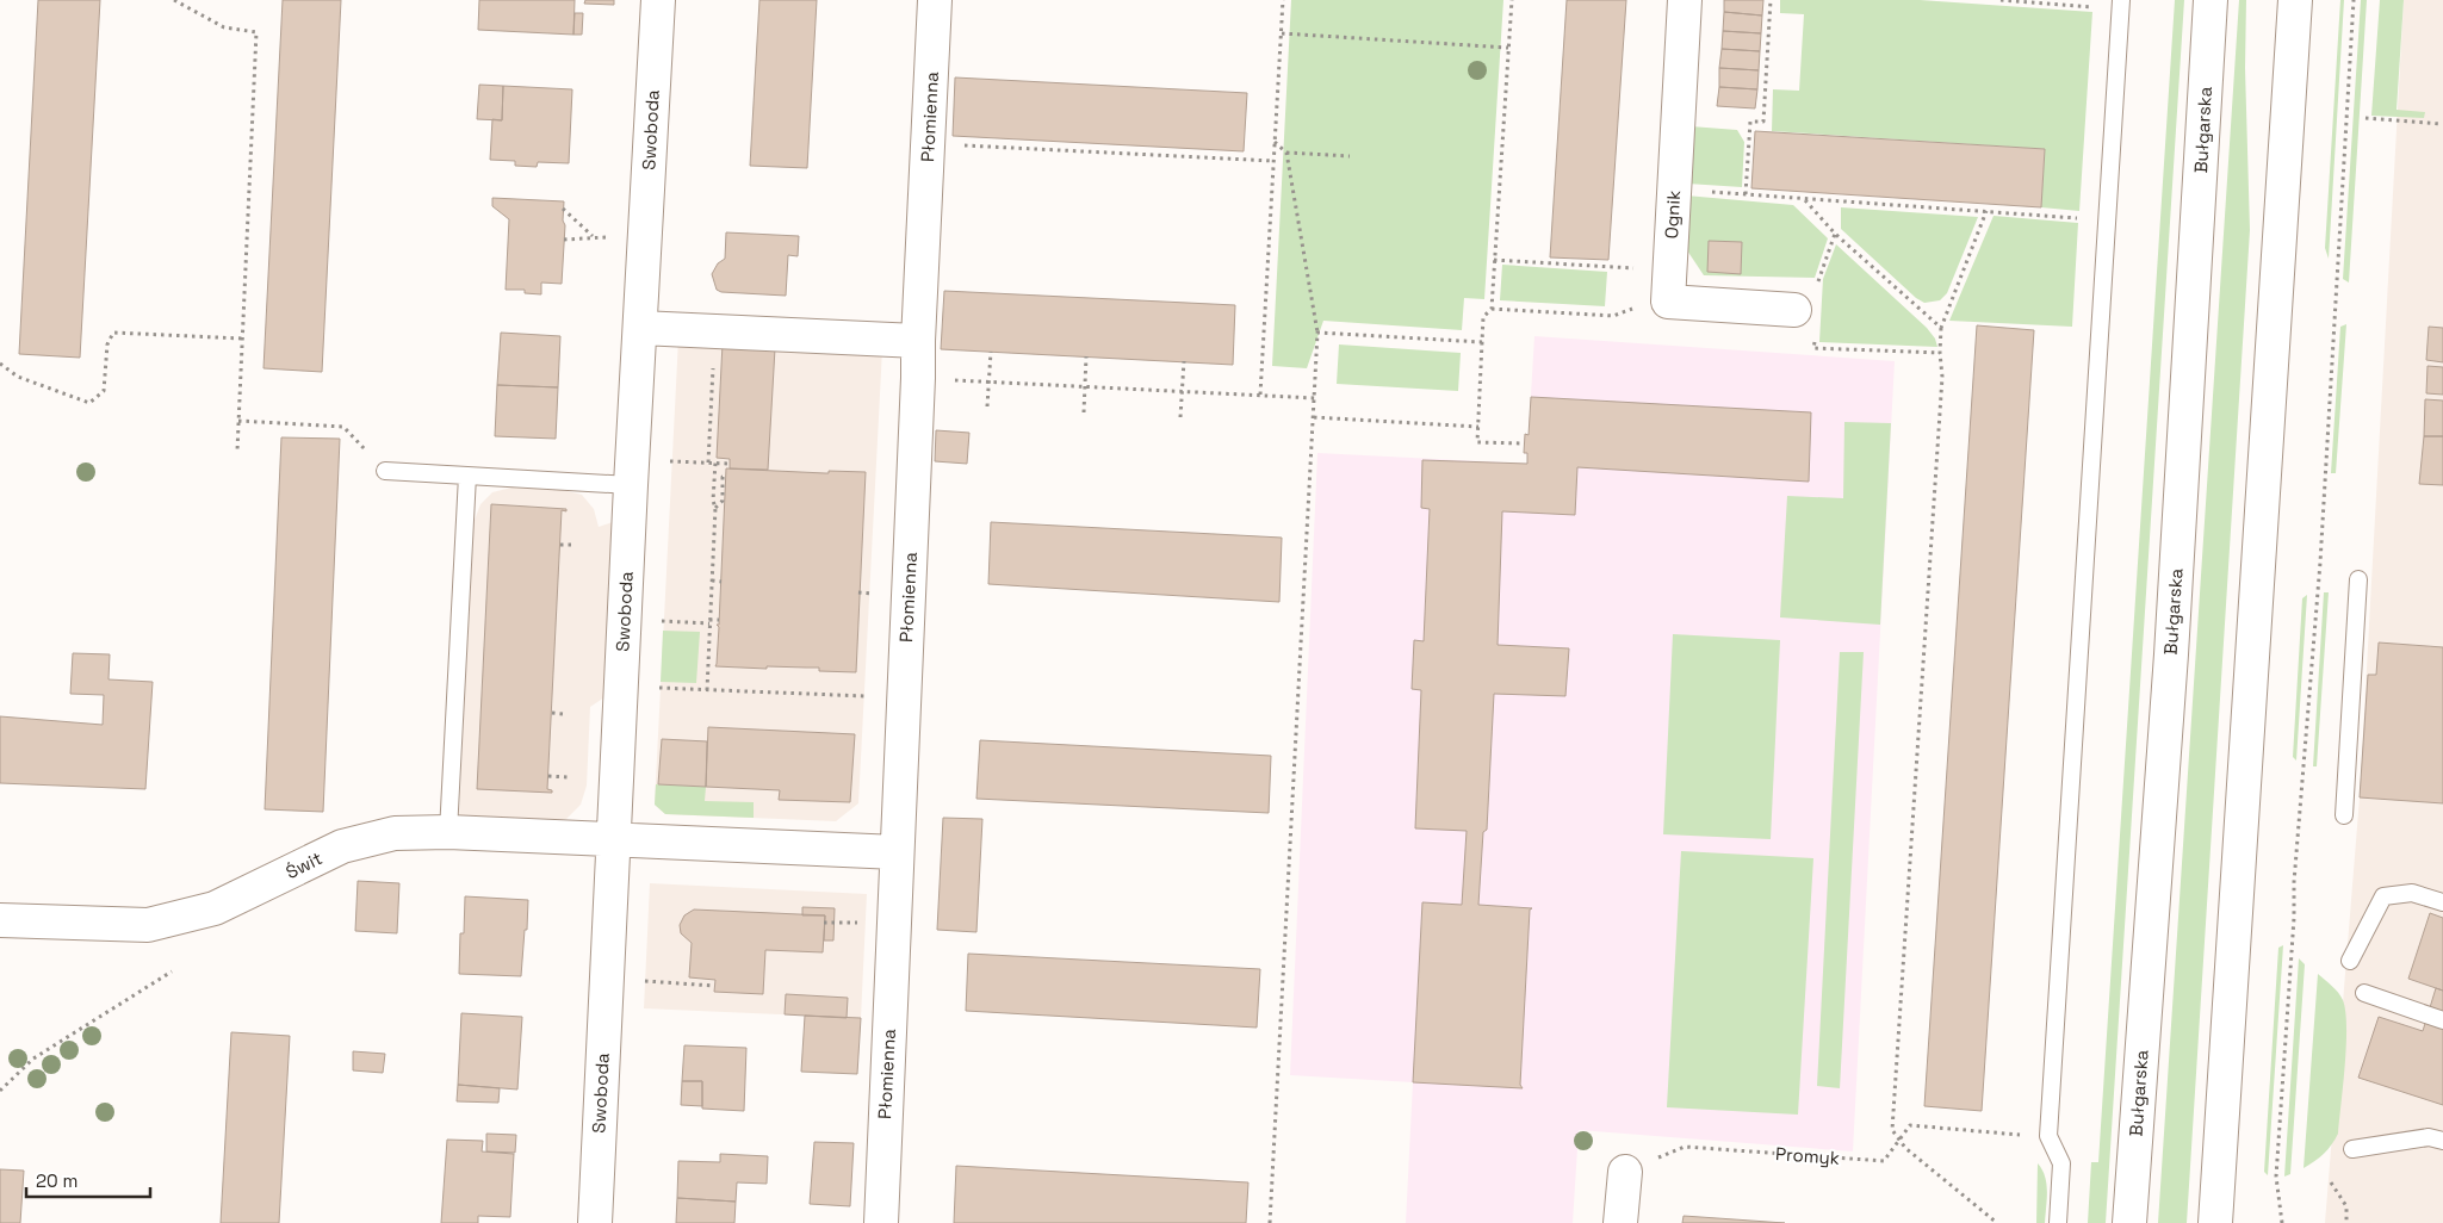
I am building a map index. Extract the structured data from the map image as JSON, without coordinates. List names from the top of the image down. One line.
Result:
{"streets":{"street":["Płomienna","Swoboda","Bułgarska","Ognik","Świt"],"path":["Promyk"]},"crossings":[["Swoboda","Świt"]],"scale_bar":"20 m"}
